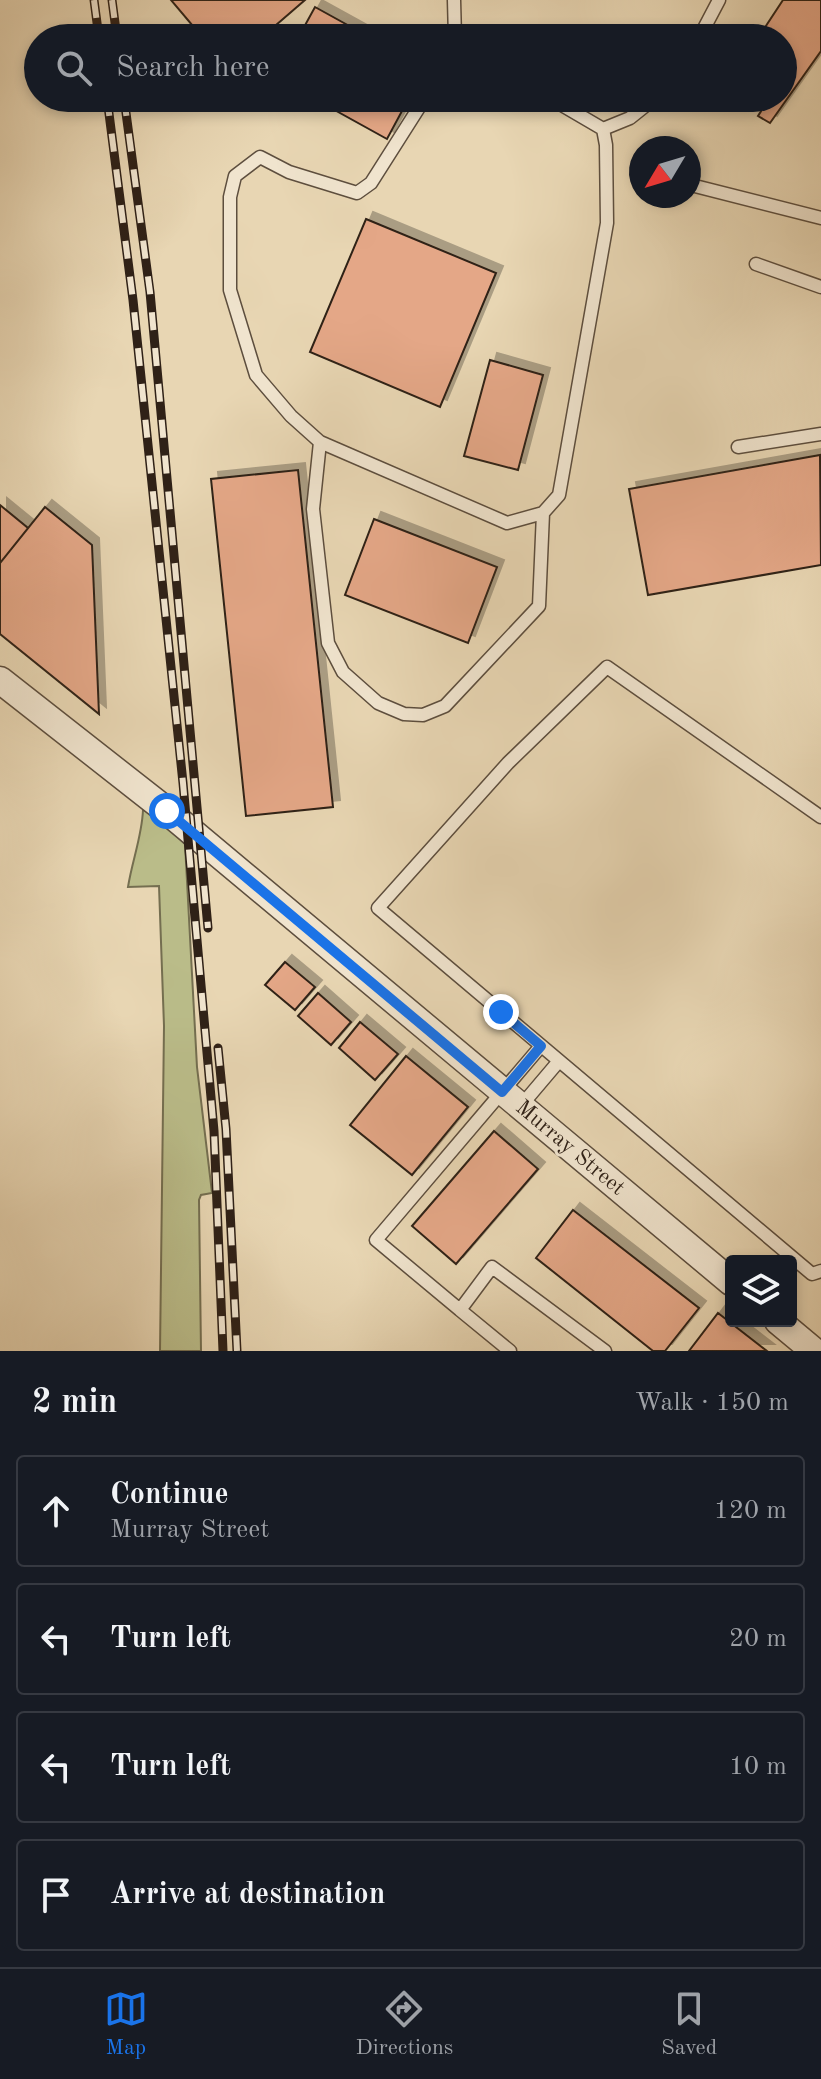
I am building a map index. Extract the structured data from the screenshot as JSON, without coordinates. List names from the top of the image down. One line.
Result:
{"streets":{"street":["Murray Street"]},"north":"bottom left","page":{"search":"Search here","heading":["2 min","Walk · 150 m"],"list":[["Continue","Murray Street","120 m"],["Turn left","20 m"],["Turn left","10 m"],"Arrive at destination"],"nav":["Map","Directions","Saved"]}}
